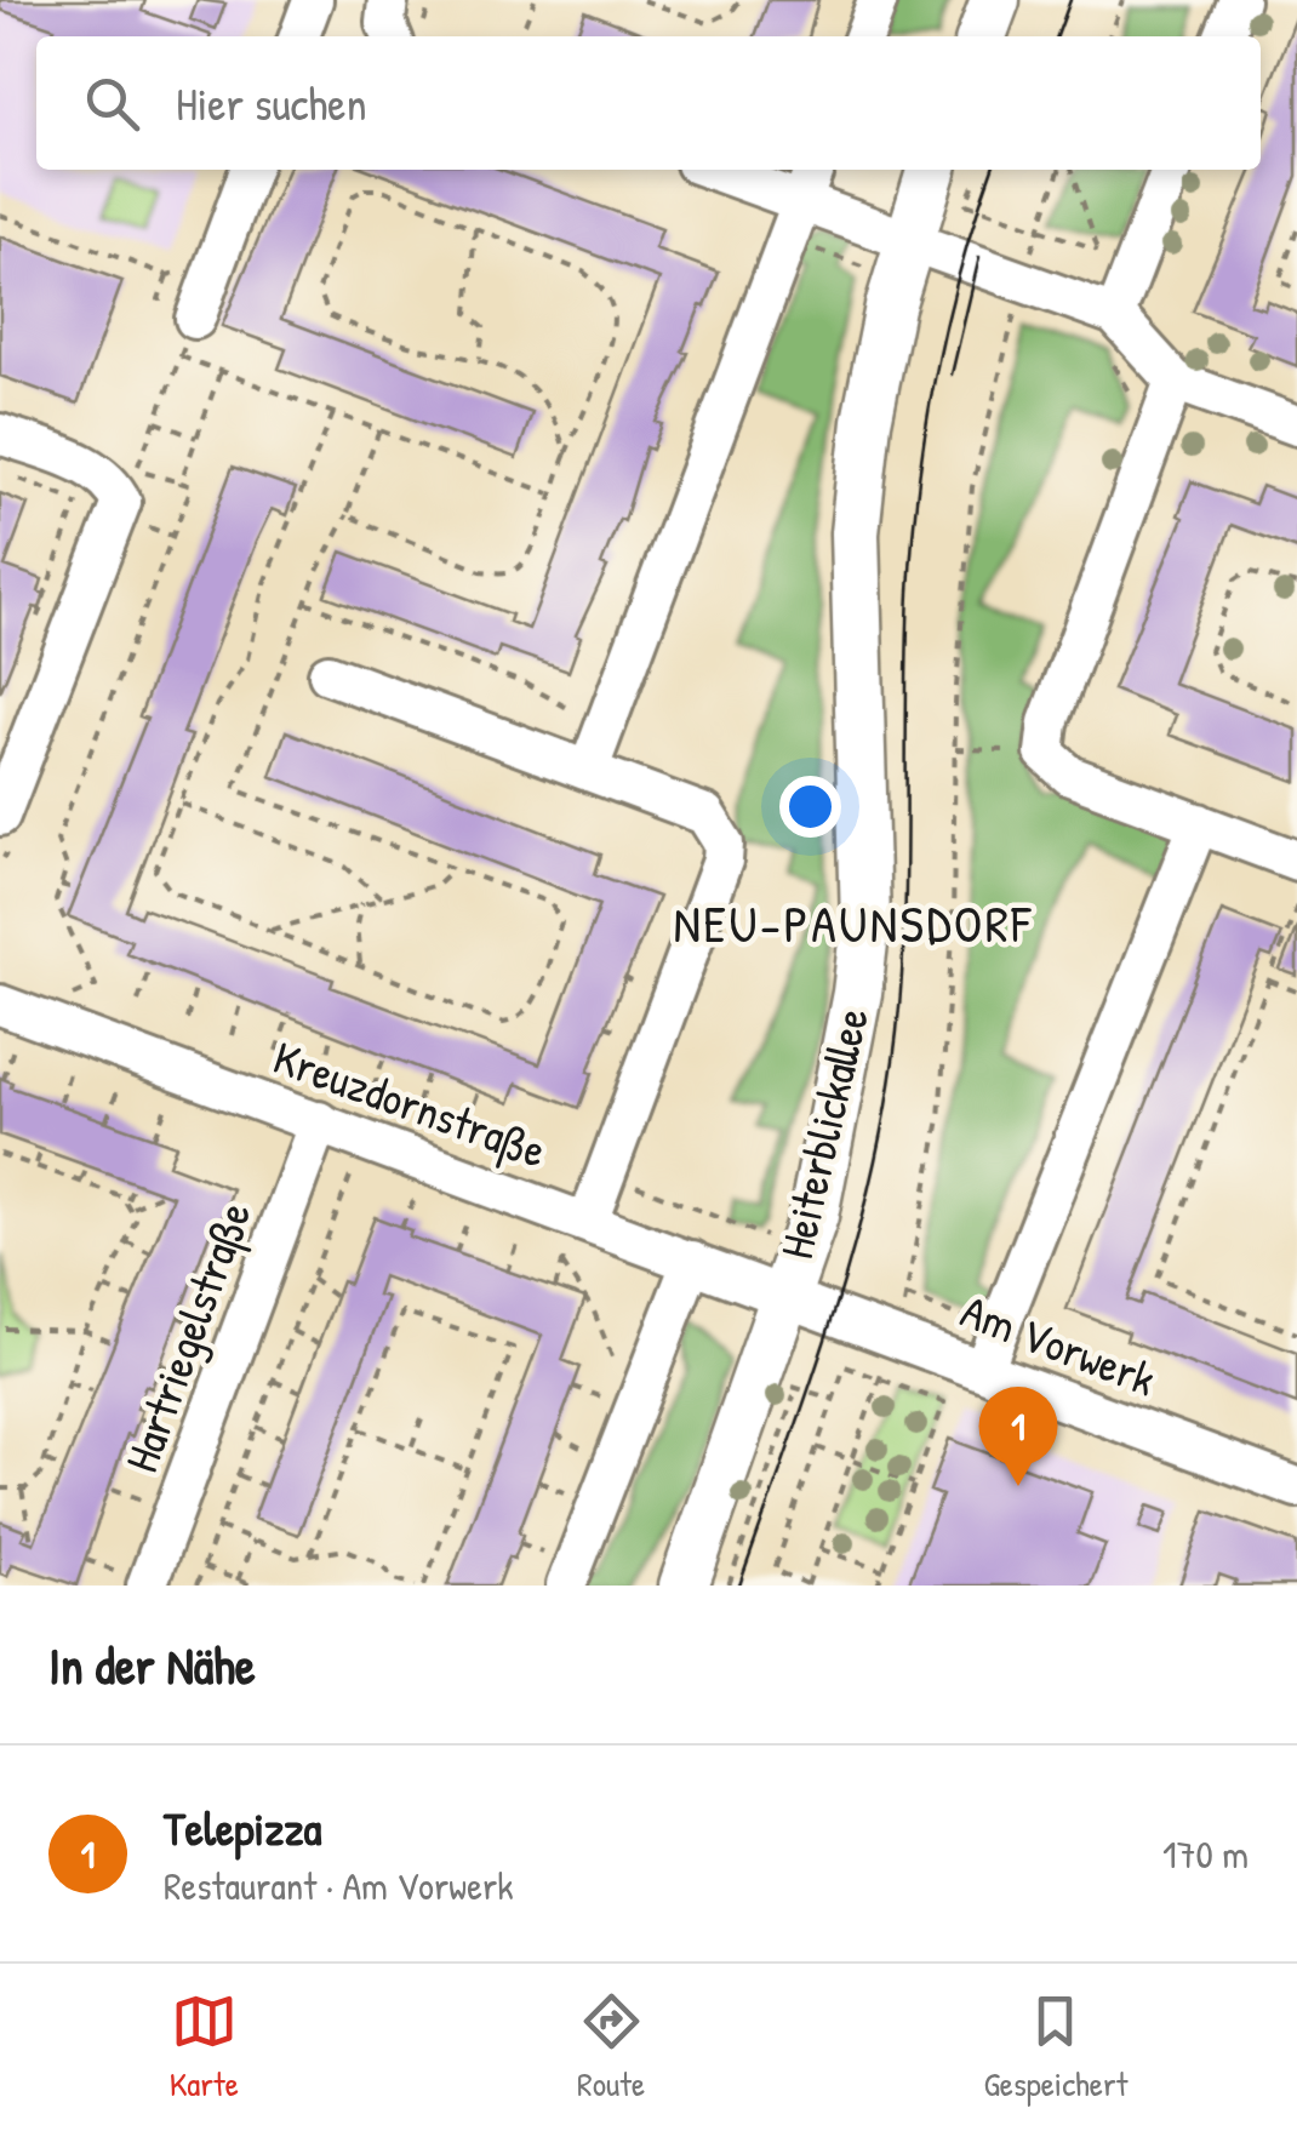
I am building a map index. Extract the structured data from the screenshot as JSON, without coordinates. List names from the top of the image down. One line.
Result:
{"streets":{"main road":["Heiterblickallee"],"street":["Kreuzdornstraße","Hartriegelstraße","Am Vorwerk"]},"crossings":[["Kreuzdornstraße","Heiterblickallee"],["Kreuzdornstraße","Hartriegelstraße"],["Kreuzdornstraße","Am Vorwerk"],["Heiterblickallee","Am Vorwerk"]],"districts":["NEU-PAUNSDORF"],"page":{"search":"Hier suchen","pins":"1","heading":"In der Nähe","list":[{"mark":"1","name":"Telepizza","note":"Restaurant · Am Vorwerk","value":"170 m"}],"nav":["Karte","Route","Gespeichert"]}}
